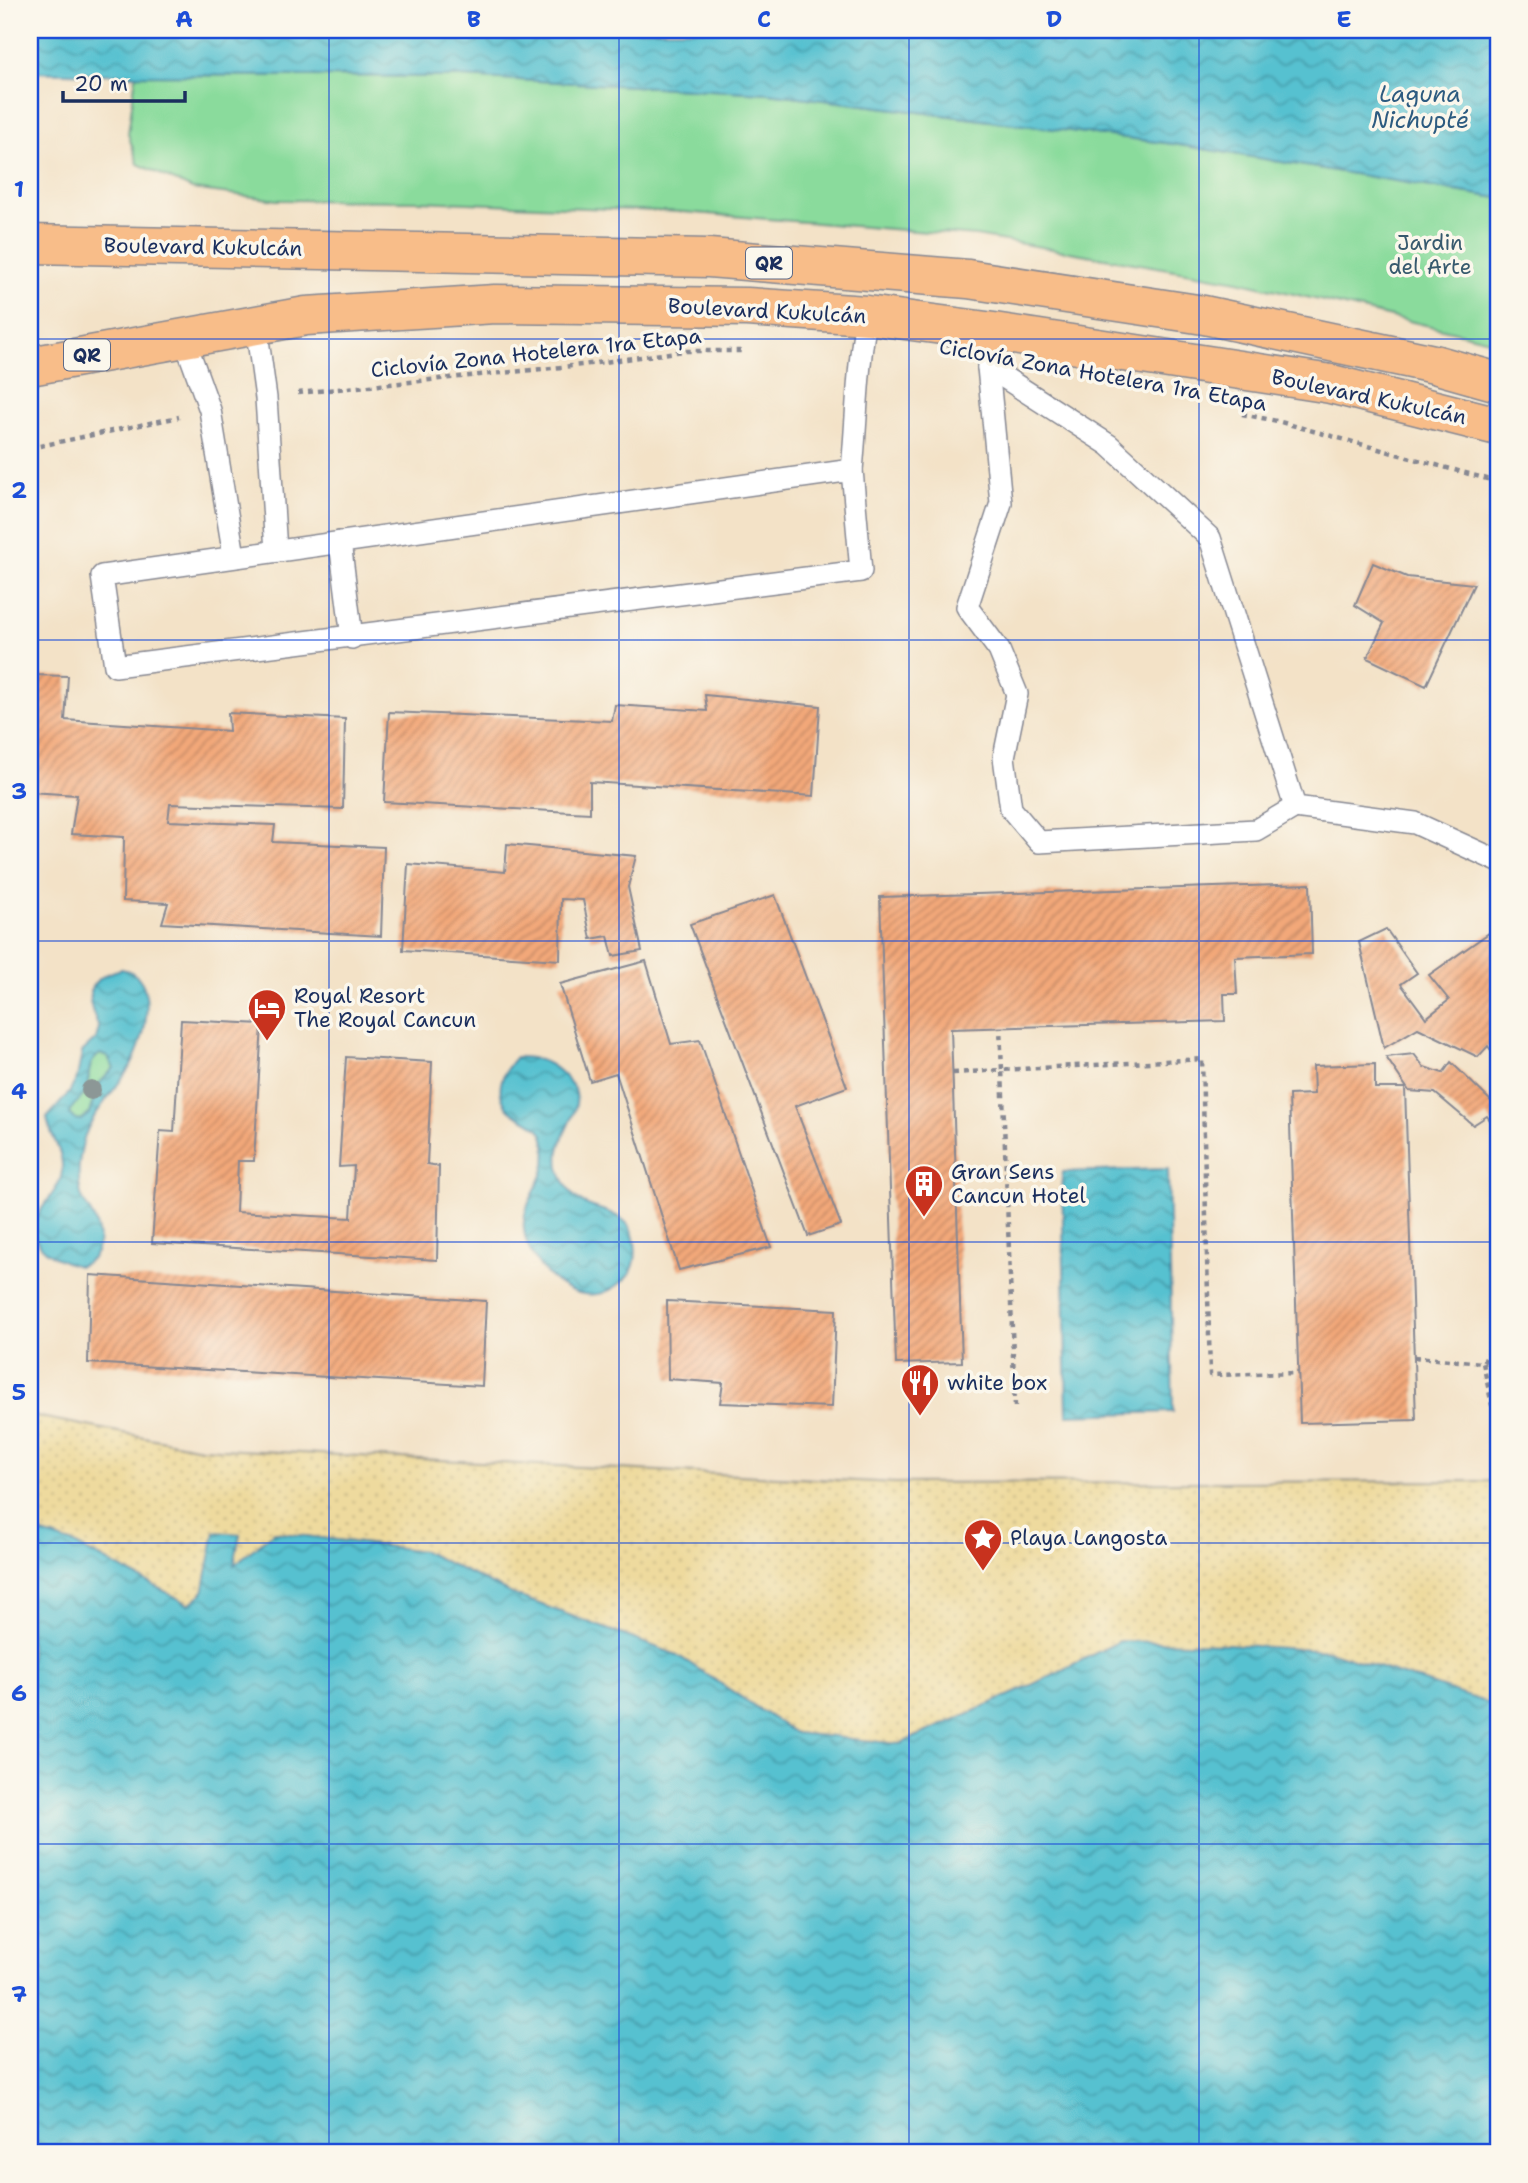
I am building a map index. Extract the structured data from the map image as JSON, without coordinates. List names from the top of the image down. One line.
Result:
{"streets":{"main road":["Boulevard Kukulcán","QR"],"path":["Ciclovía Zona Hotelera 1ra Etapa"]},"water":["Laguna Nichupté"],"parks":["Jardin del Arte"],"places":{"hotel":["Royal Resort The Royal Cancun"],"building":["Gran Sens Cancun Hotel"],"restaurant":["white box"],"place":["Playa Langosta"]},"scale_bar":"20 m","grid":{"columns":["A","B","C","D","E"],"rows":["1","2","3","4","5","6","7"]}}
